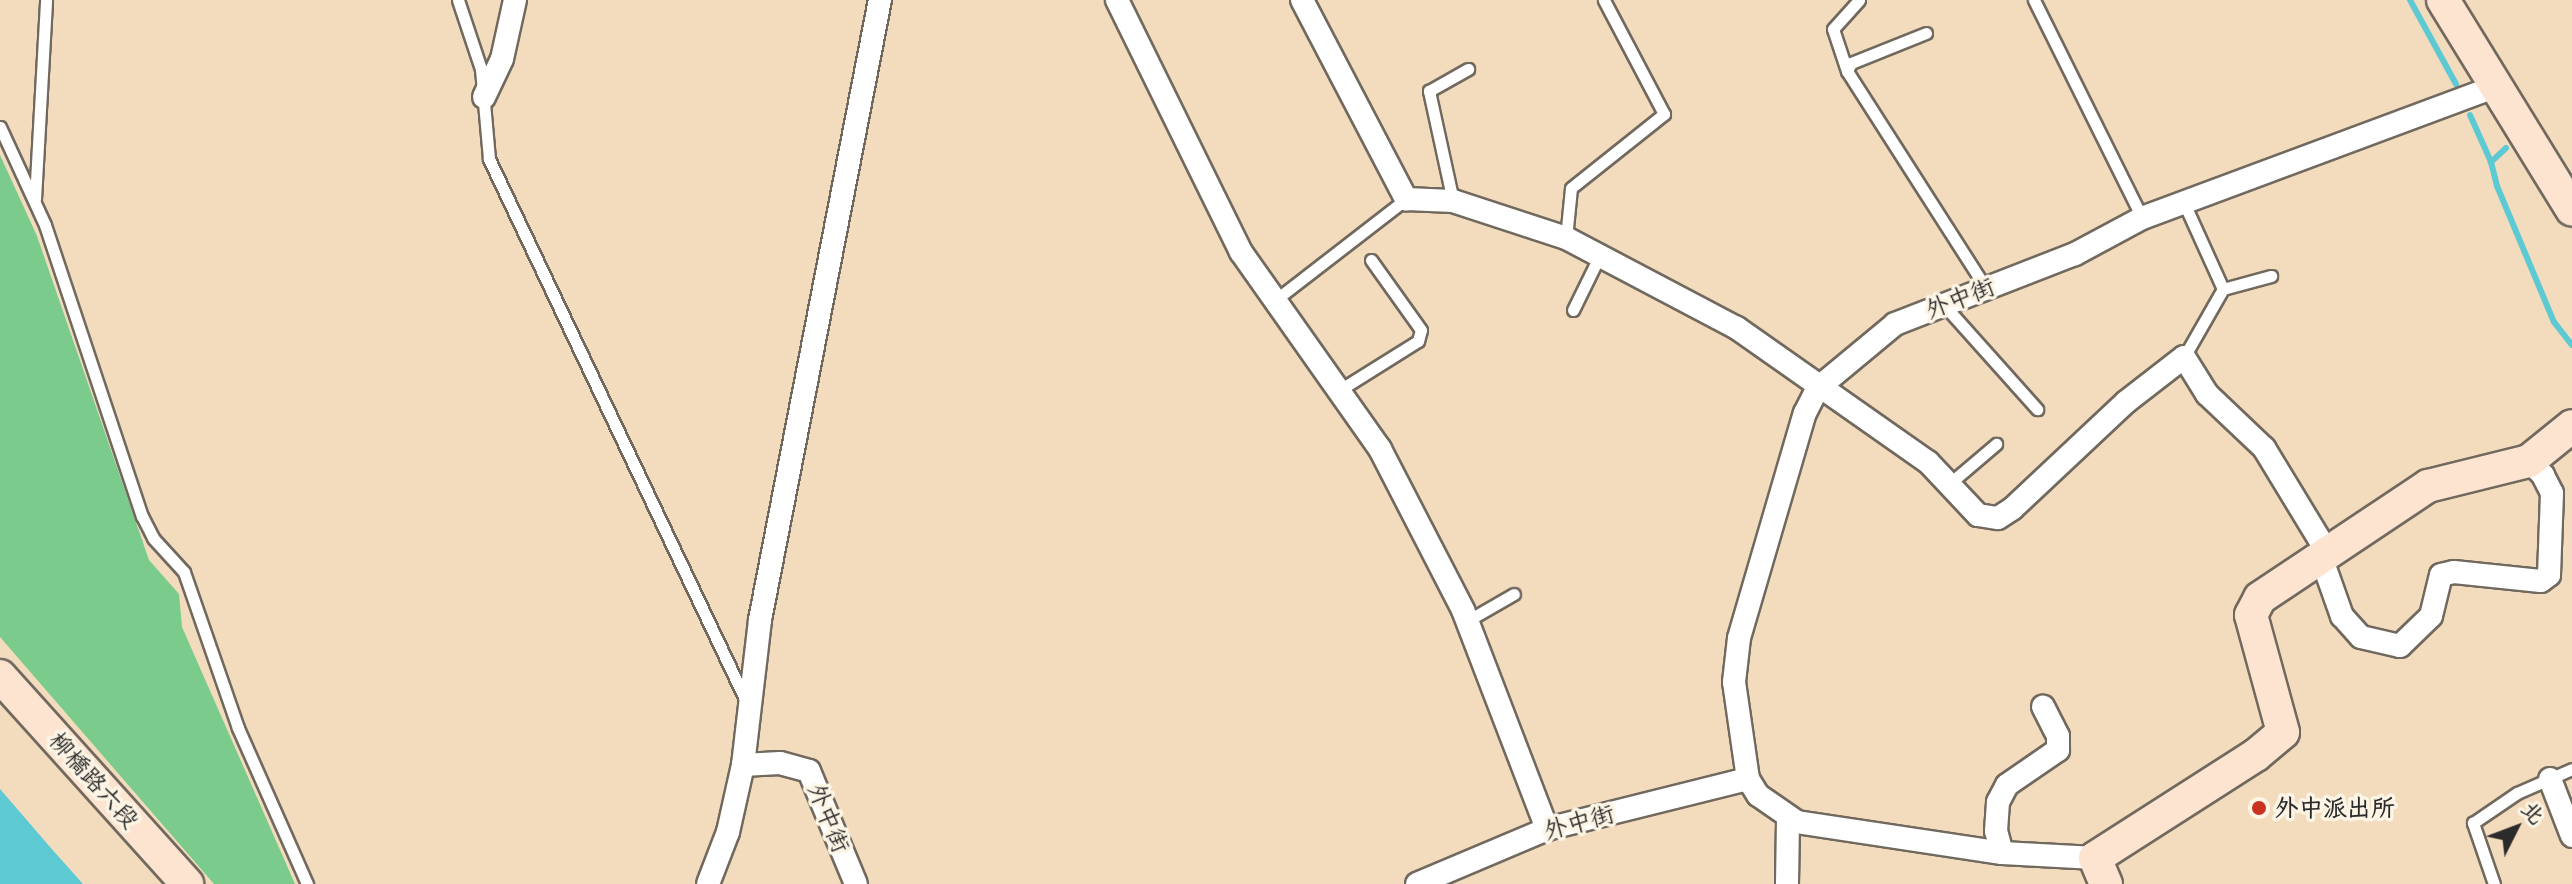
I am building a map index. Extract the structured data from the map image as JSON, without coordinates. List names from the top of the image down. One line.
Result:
{"streets":{"street":["外中街","柳橋路六段"]},"places":["外中派出所"],"north":"top right"}
